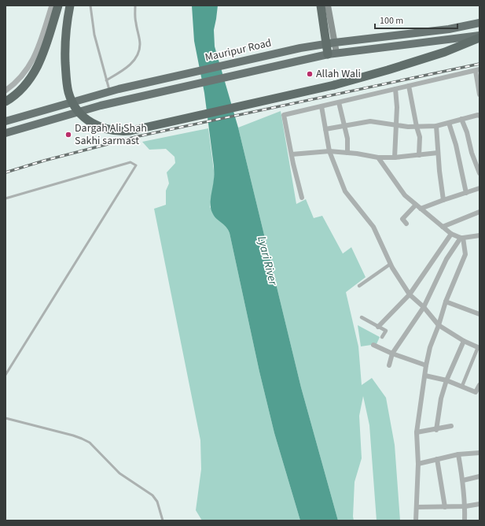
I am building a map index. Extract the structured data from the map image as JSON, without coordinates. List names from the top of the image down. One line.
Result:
{"streets":{"highway":["Mauripur Road"]},"water":["Lyari River"],"places":["Allah Wali","Dargah Ali Shah Sakhi sarmast"],"scale_bar":"100 m"}
